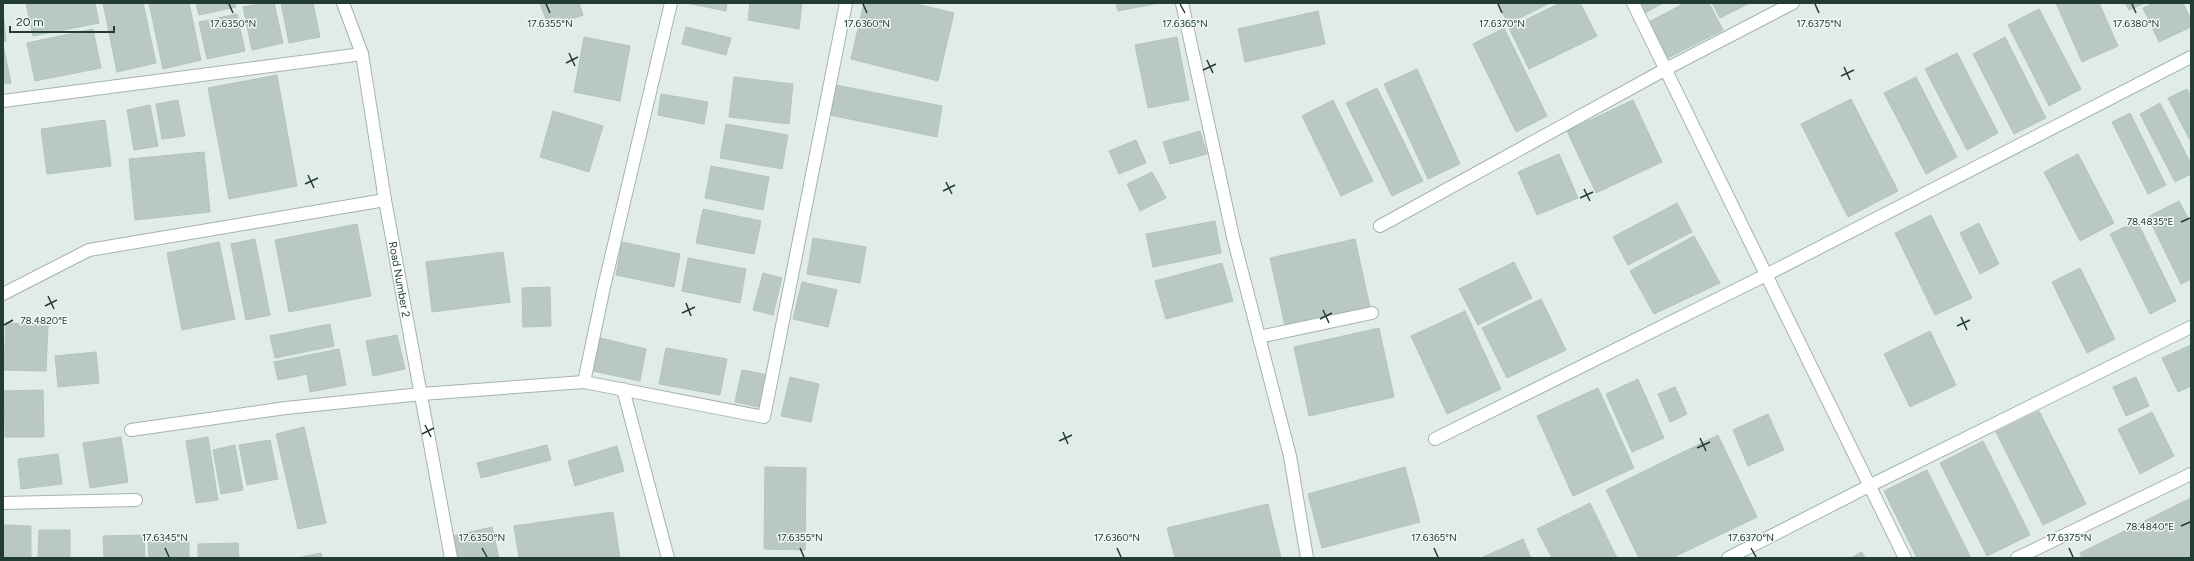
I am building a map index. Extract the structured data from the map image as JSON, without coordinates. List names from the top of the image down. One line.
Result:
{"streets":{"street":["Road Number 2"]},"scale_bar":"20 m","coordinates":["17.6350°N","17.6355°N","17.6360°N","17.6365°N","17.6370°N","17.6375°N","17.6380°N","78.4835°E","78.4820°E","78.4840°E","17.6345°N"]}
